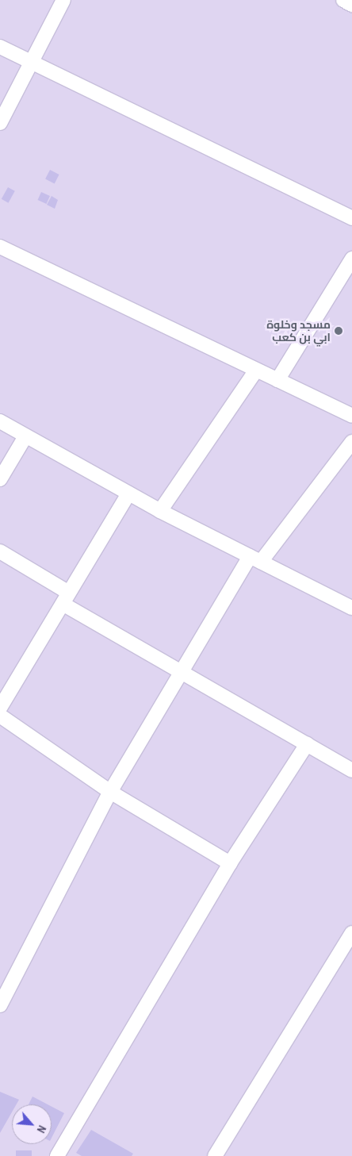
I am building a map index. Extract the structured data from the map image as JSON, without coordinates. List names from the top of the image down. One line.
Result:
{"places":["مسجد وخلوة ابي بن كعب"],"north":"bottom right"}
